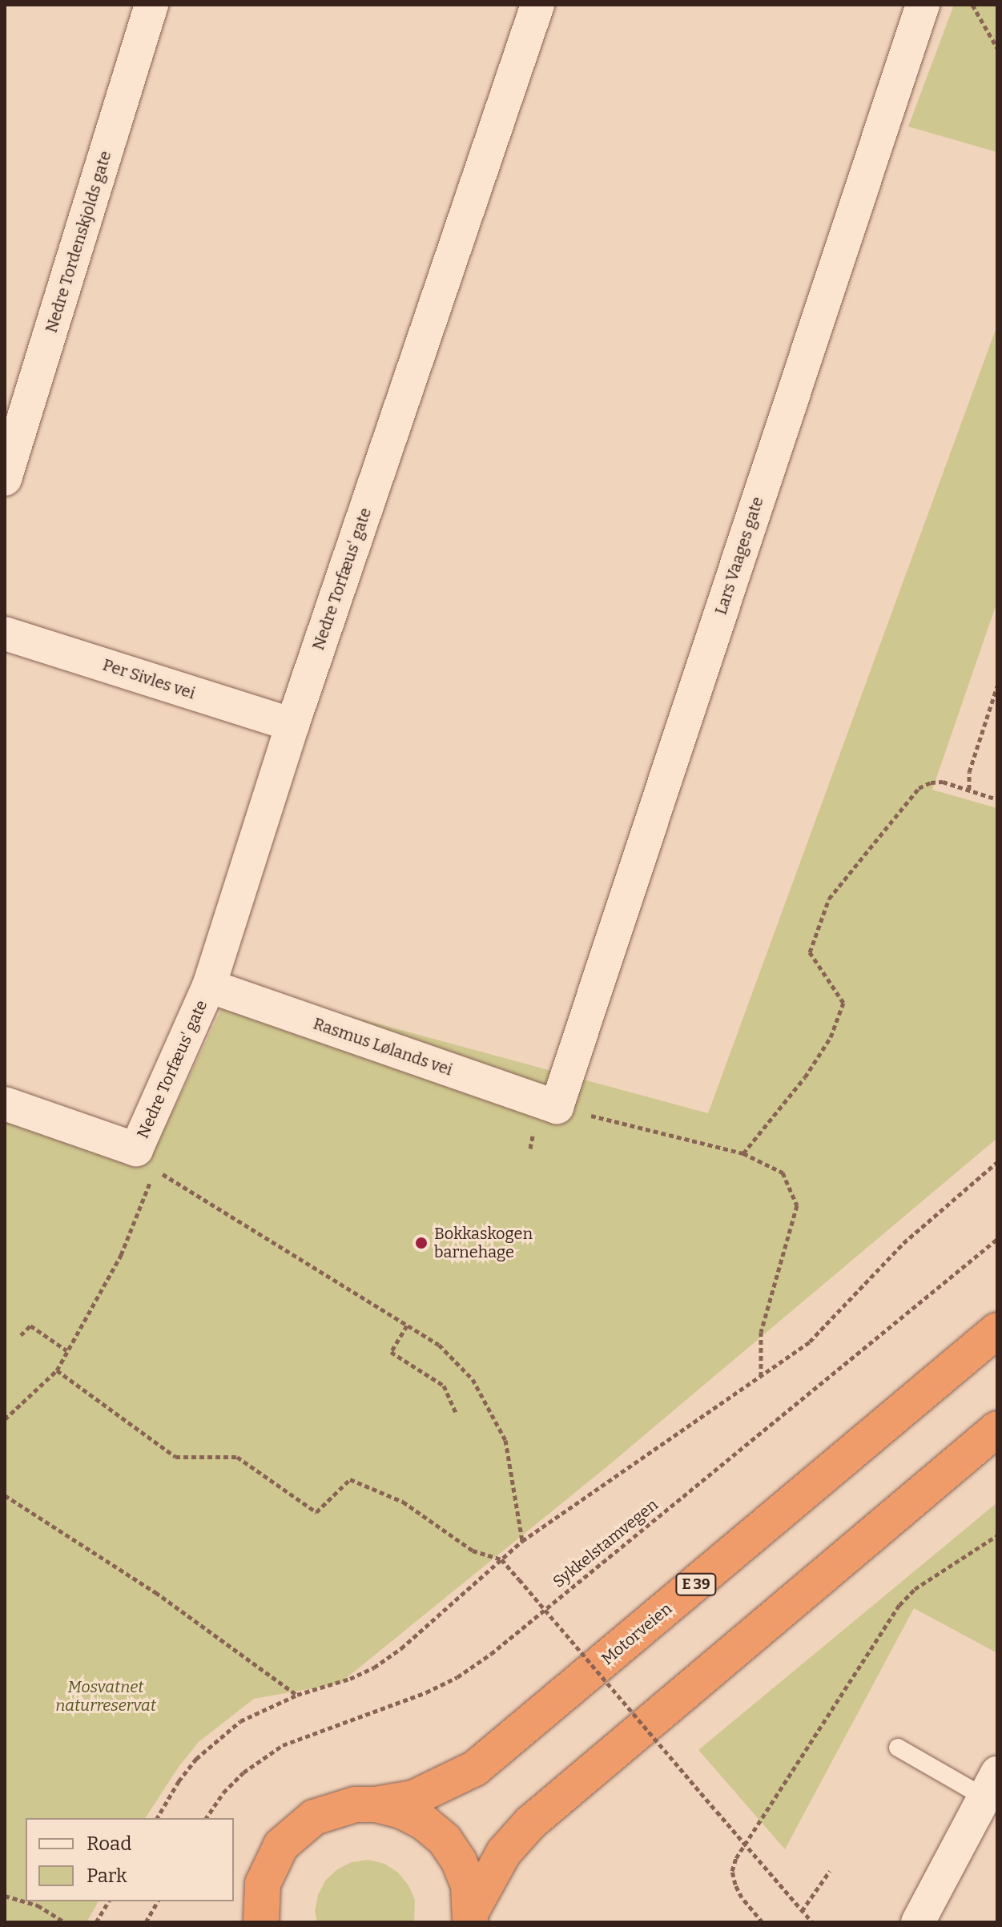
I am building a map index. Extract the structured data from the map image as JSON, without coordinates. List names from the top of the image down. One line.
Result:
{"streets":{"highway":["E 39","Motorveien"],"street":["Nedre Tordenskjolds gate","Lars Vaages gate","Nedre Torfæus' gate","Per Sivles vei","Rasmus Lølands vei"],"path":["Sykkelstamvegen"]},"crossings":[["Lars Vaages gate","Rasmus Lølands vei"],["Nedre Torfæus' gate","Per Sivles vei"],["Nedre Torfæus' gate","Rasmus Lølands vei"],["E 39","Motorveien"]],"parks":["Mosvatnet naturreservat"],"places":["Bokkaskogen barnehage"],"legend":["Road","Park"]}
